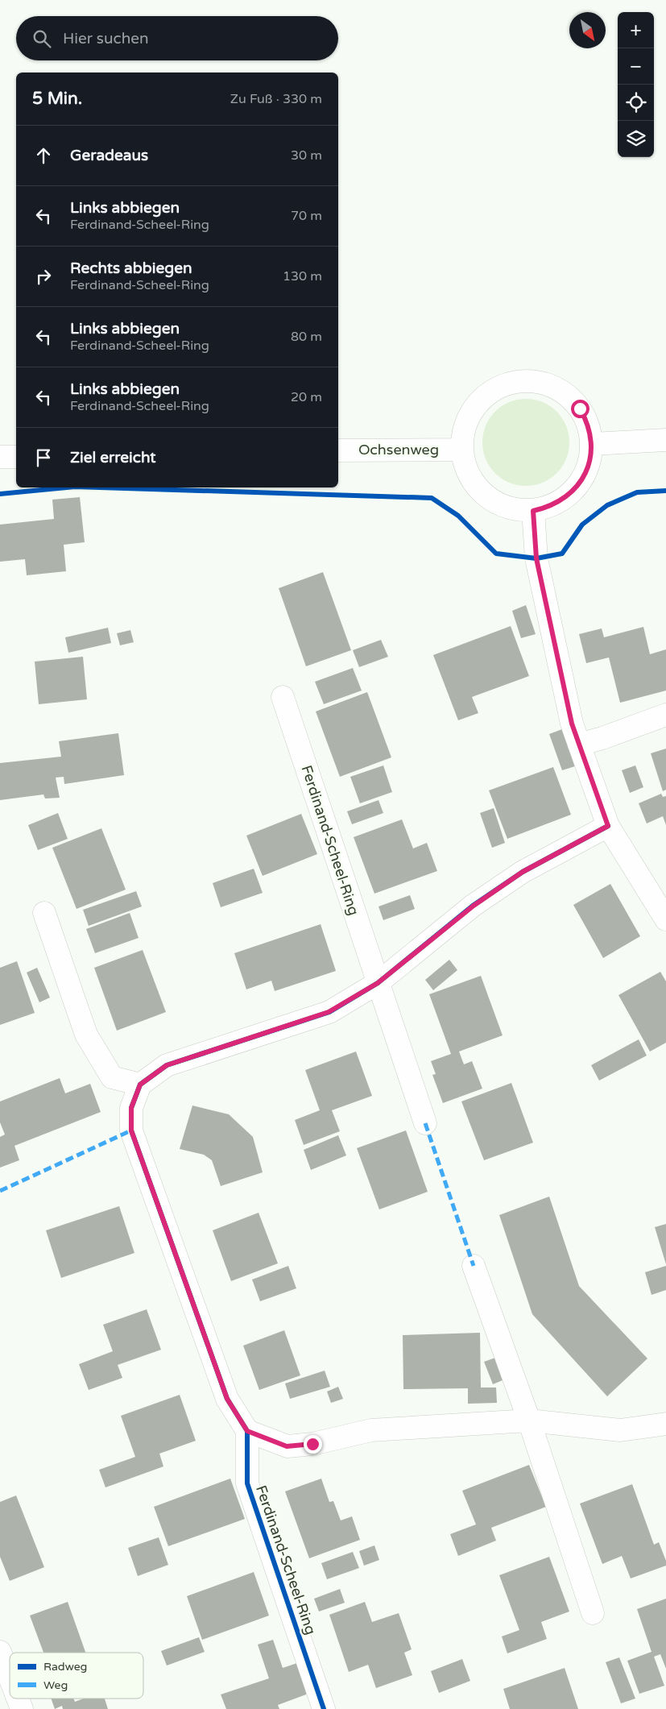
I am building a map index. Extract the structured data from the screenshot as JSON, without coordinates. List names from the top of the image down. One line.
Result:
{"streets":{"street":["Ochsenweg","Ferdinand-Scheel-Ring"]},"legend":["Radweg","Weg"],"north":"bottom right","page":{"map_buttons":["+","−"],"search":"Hier suchen","heading":["5 Min.","Zu Fuß · 330 m"],"list":[["Geradeaus","30 m"],["Links abbiegen","Ferdinand-Scheel-Ring","70 m"],["Rechts abbiegen","Ferdinand-Scheel-Ring","130 m"],["Links abbiegen","Ferdinand-Scheel-Ring","80 m"],["Links abbiegen","Ferdinand-Scheel-Ring","20 m"],"Ziel erreicht"]}}
